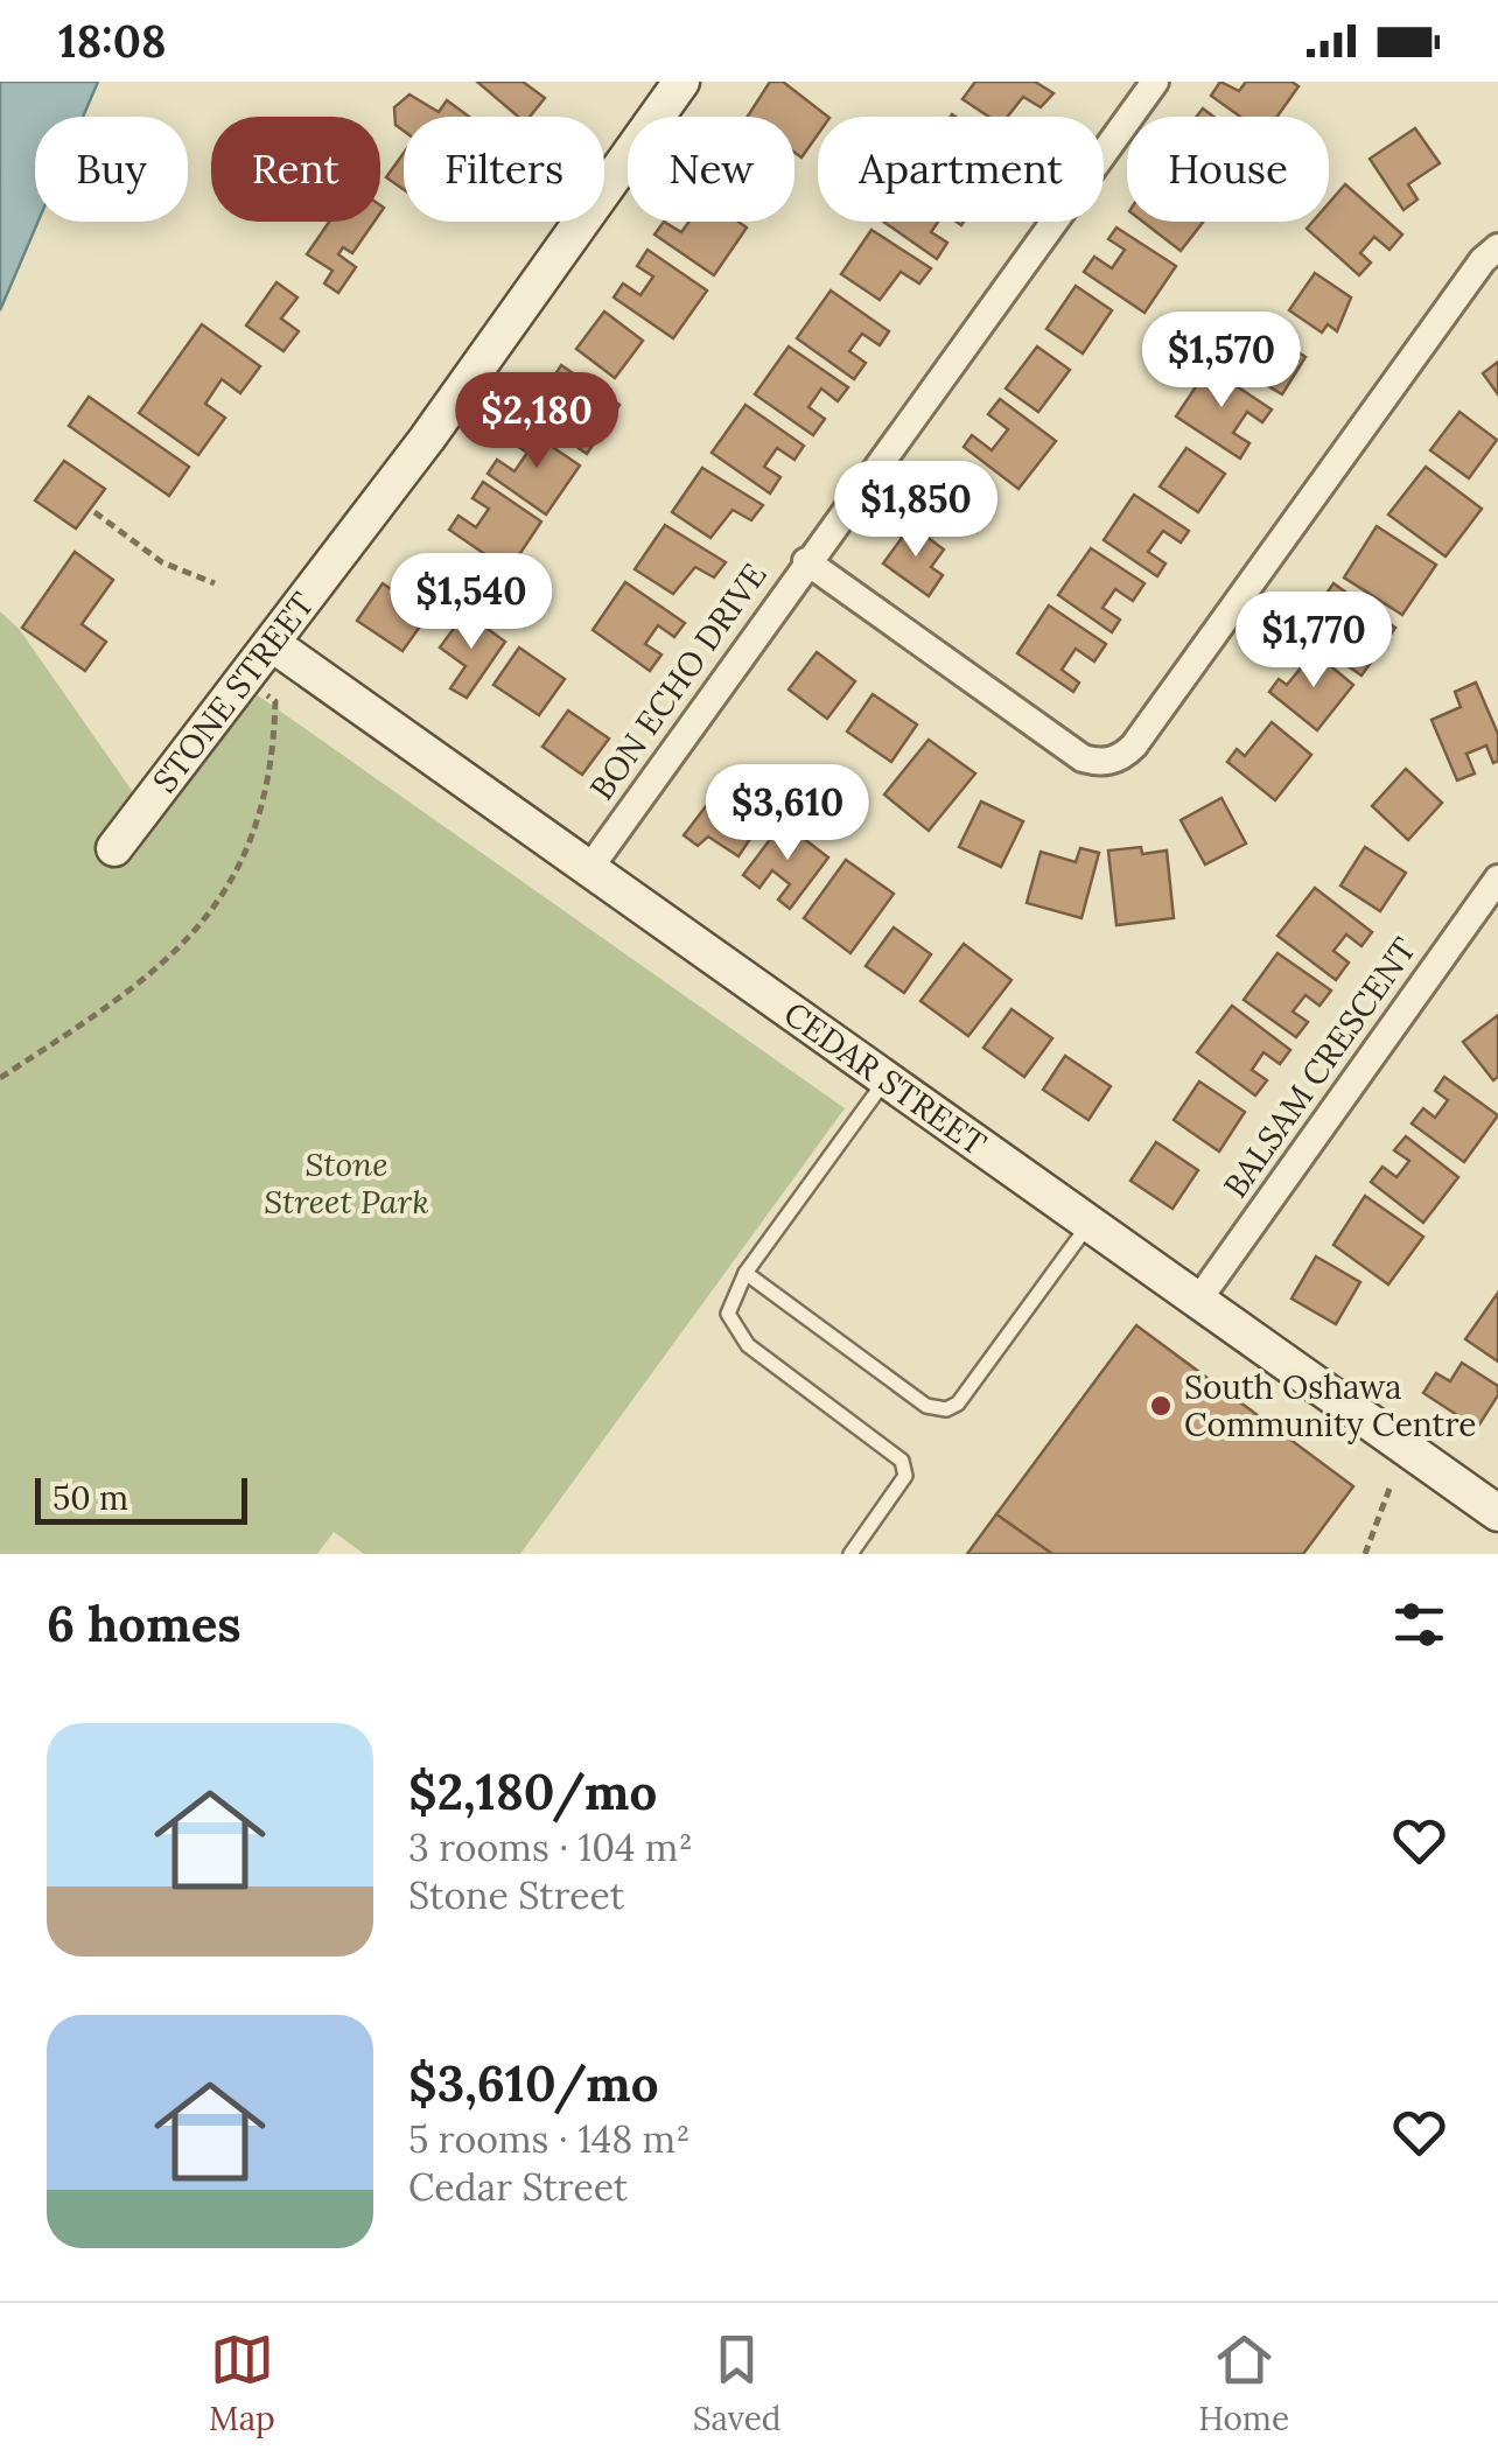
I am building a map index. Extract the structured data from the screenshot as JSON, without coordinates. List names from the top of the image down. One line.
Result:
{"streets":{"street":["BON ECHO DRIVE","STONE STREET","BALSAM CRESCENT","CEDAR STREET"]},"crossings":[["BON ECHO DRIVE","CEDAR STREET"],["STONE STREET","CEDAR STREET"],["BALSAM CRESCENT","CEDAR STREET"]],"parks":["Stone Street Park"],"places":["South Oshawa Community Centre"],"scale_bar":"50 m","page":{"status":"18:08","chip":["Buy","Rent","Filters","New","Apartment","House"],"price":["$1,570","$2,180","$1,850","$1,540","$1,770","$3,610"],"scale":"50 m","heading":"6 homes","list":[{"name":"$2,180/mo","note":"3 rooms · 104 m² · Stone Street"},{"name":"$3,610/mo","note":"5 rooms · 148 m² · Cedar Street"}],"tabs":["Map","Saved","Home"]}}
